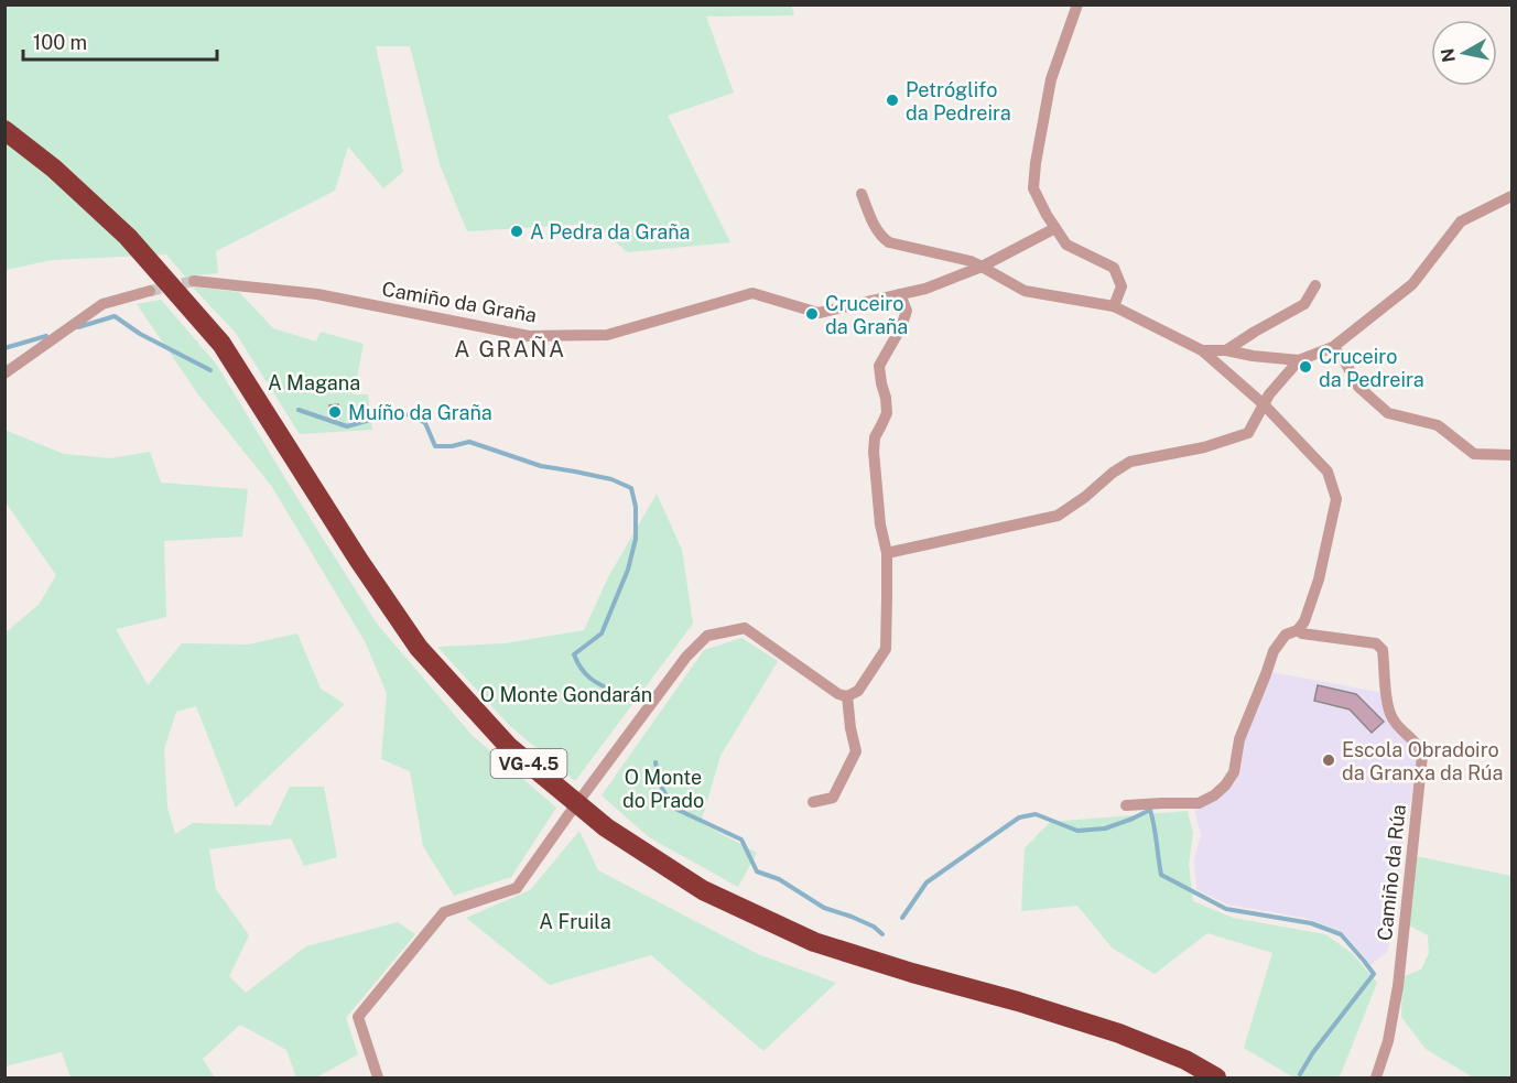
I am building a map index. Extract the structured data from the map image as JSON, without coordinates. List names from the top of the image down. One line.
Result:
{"streets":{"highway":["VG-4.5"],"street":["Camiño da Graña","Camiño da Rúa"]},"districts":["A GRAÑA"],"parks":["A Magana","O Monte Gondarán","O Monte do Prado","A Fruila"],"places":["Petróglifo da Pedreira","A Pedra da Graña","Cruceiro da Graña","Cruceiro da Pedreira","Muíño da Graña","Escola Obradoiro da Granxa da Rúa"],"scale_bar":"100 m","north":"left"}
